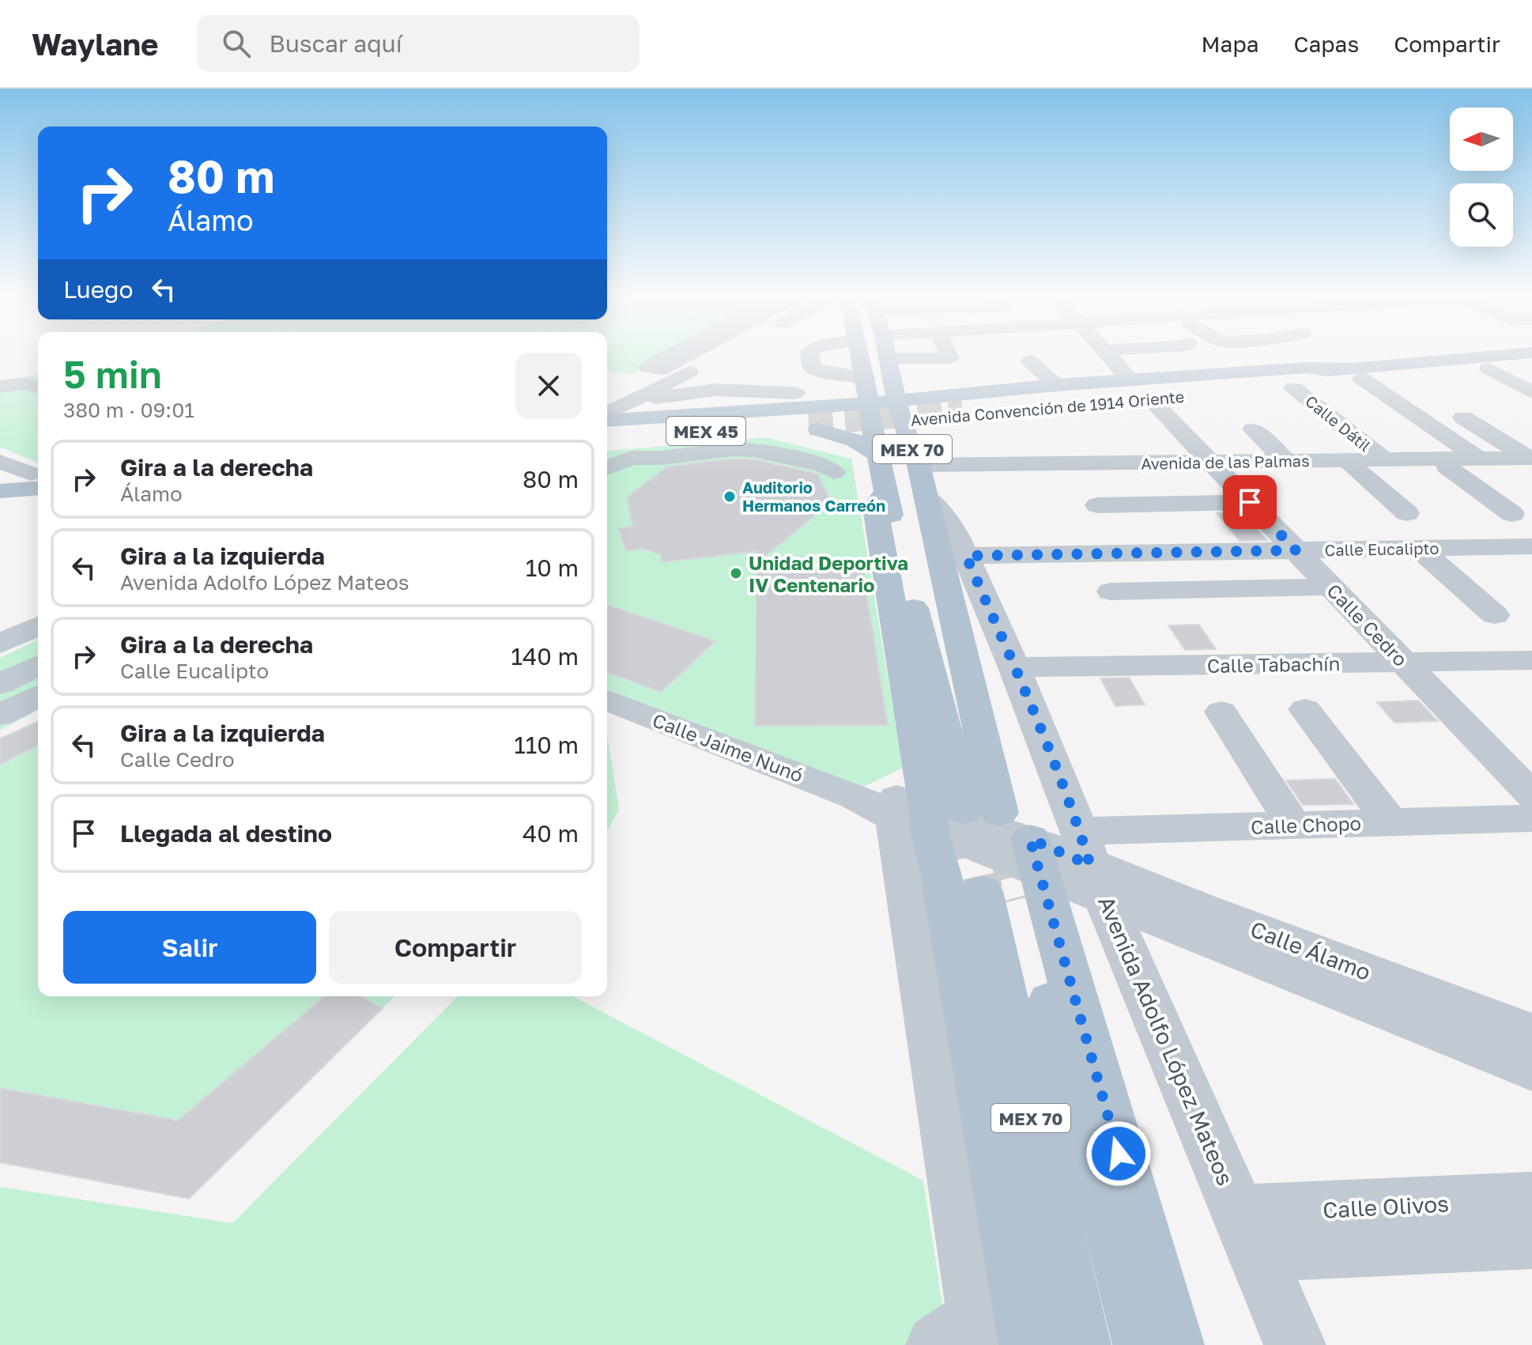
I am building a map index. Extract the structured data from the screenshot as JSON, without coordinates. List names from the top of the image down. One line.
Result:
{"streets":{"main road":["Avenida Convención de 1914 Oriente","MEX 45","MEX 70"],"street":["Calle Dátil","Avenida de las Palmas","Calle Eucalipto","Calle Cedro","Calle Tabachín","Calle Jaime Nunó","Calle Chopo","Calle Álamo","Avenida Adolfo López Mateos","Calle Olivos"]},"crossings":[["Avenida Convención de 1914 Oriente","Calle Dátil"],["Avenida Convención de 1914 Oriente","MEX 70"],["Avenida Convención de 1914 Oriente","Calle Cedro"],["Calle Dátil","Avenida de las Palmas"],["MEX 70","Avenida de las Palmas"],["MEX 70","Calle Jaime Nunó"],["MEX 70","Avenida Adolfo López Mateos"],["Avenida de las Palmas","Calle Cedro"],["Avenida de las Palmas","Avenida Adolfo López Mateos"],["Calle Eucalipto","Calle Cedro"],["Calle Eucalipto","Avenida Adolfo López Mateos"],["Calle Cedro","Calle Tabachín"],["Calle Tabachín","Avenida Adolfo López Mateos"],["Calle Jaime Nunó","Calle Chopo"],["Calle Jaime Nunó","Calle Álamo"],["Calle Jaime Nunó","Avenida Adolfo López Mateos"],["Calle Chopo","Calle Álamo"],["Calle Chopo","Avenida Adolfo López Mateos"],["Calle Álamo","Avenida Adolfo López Mateos"],["Avenida Adolfo López Mateos","Calle Olivos"]],"places":["Auditorio Hermanos Carreón","Unidad Deportiva IV Centenario"],"north":"left","page":{"header":"Waylane","search":"Buscar aquí","nav":["Mapa","Capas","Compartir"],"turn":["80 m","Álamo"],"then":"Luego","heading":["5 min","380 m · 09:01"],"list":[{"name":"Gira a la derecha","note":"Álamo","value":"80 m"},{"name":"Gira a la izquierda","note":"Avenida Adolfo López Mateos","value":"10 m"},{"name":"Gira a la derecha","note":"Calle Eucalipto","value":"140 m"},{"name":"Gira a la izquierda","note":"Calle Cedro","value":"110 m"},{"name":"Llegada al destino","value":"40 m"}],"buttons":["Salir","Compartir"]}}
